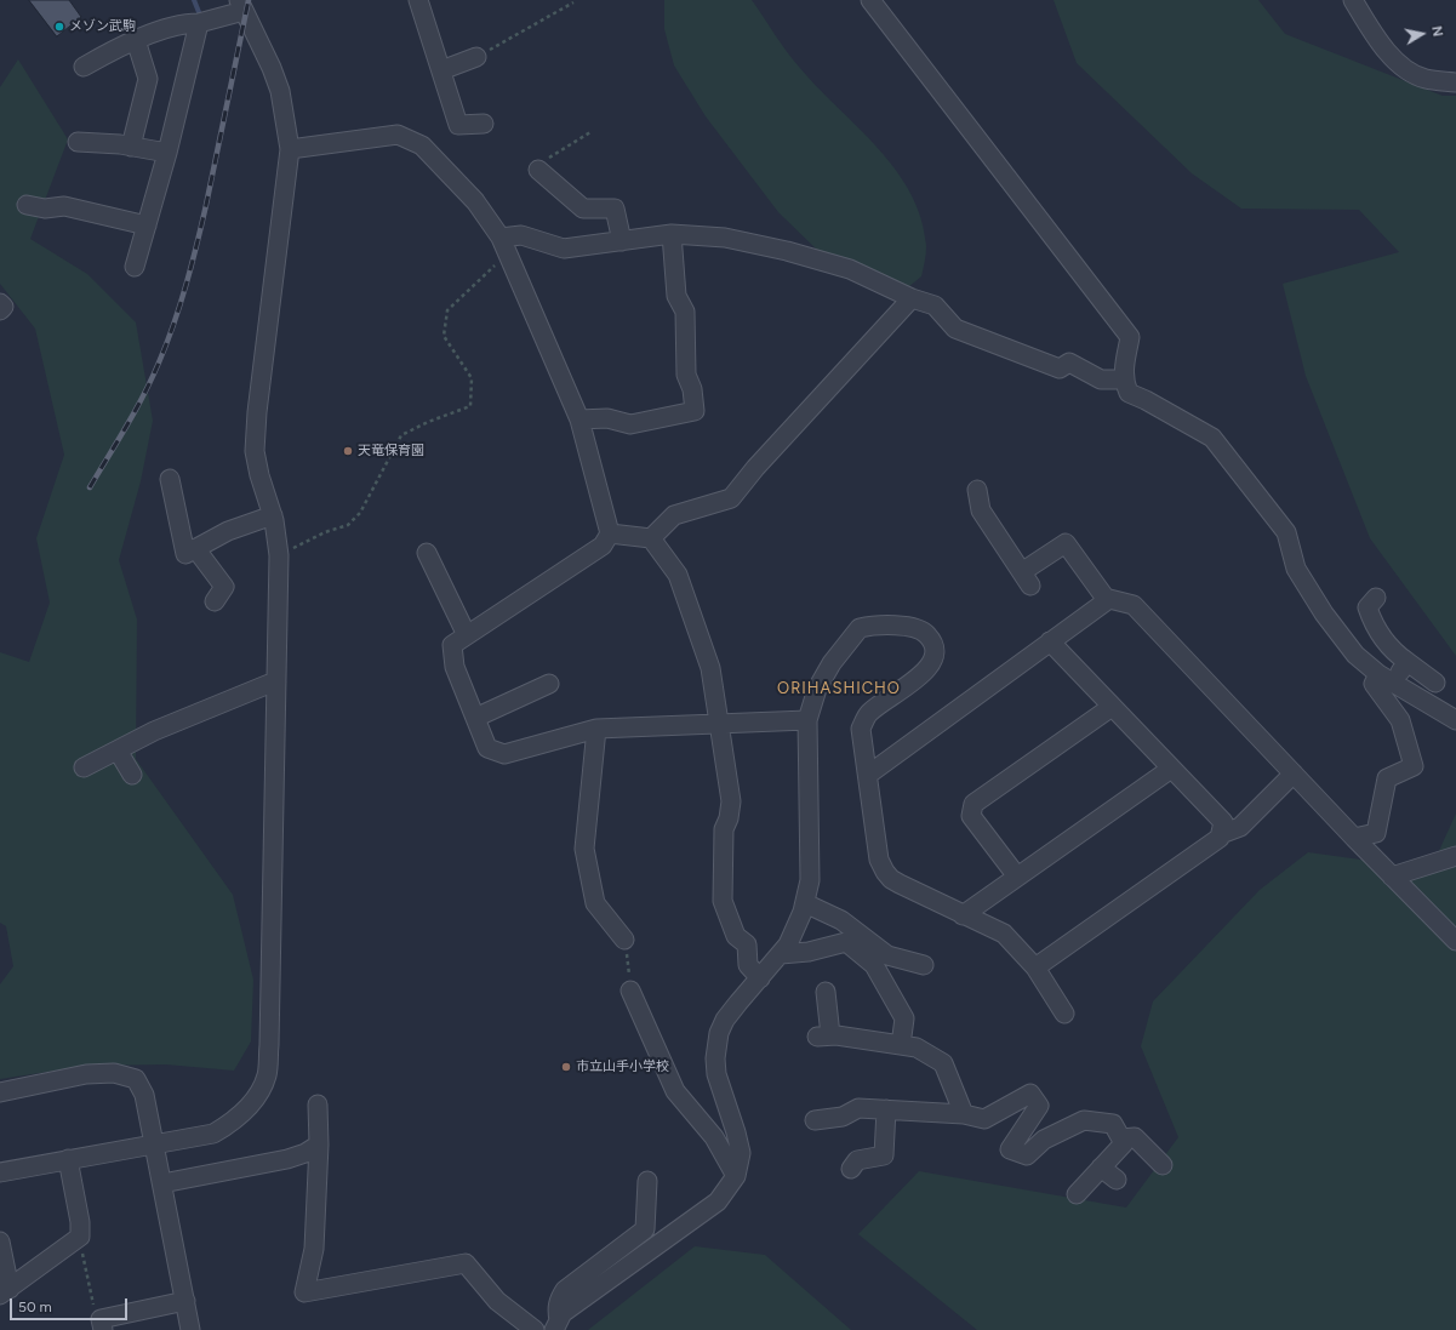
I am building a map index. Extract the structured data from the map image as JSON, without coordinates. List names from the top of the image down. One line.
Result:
{"districts":["ORIHASHICHO"],"places":["メゾン武駒","天竜保育園","市立山手小学校"],"scale_bar":"50 m","north":"right"}
